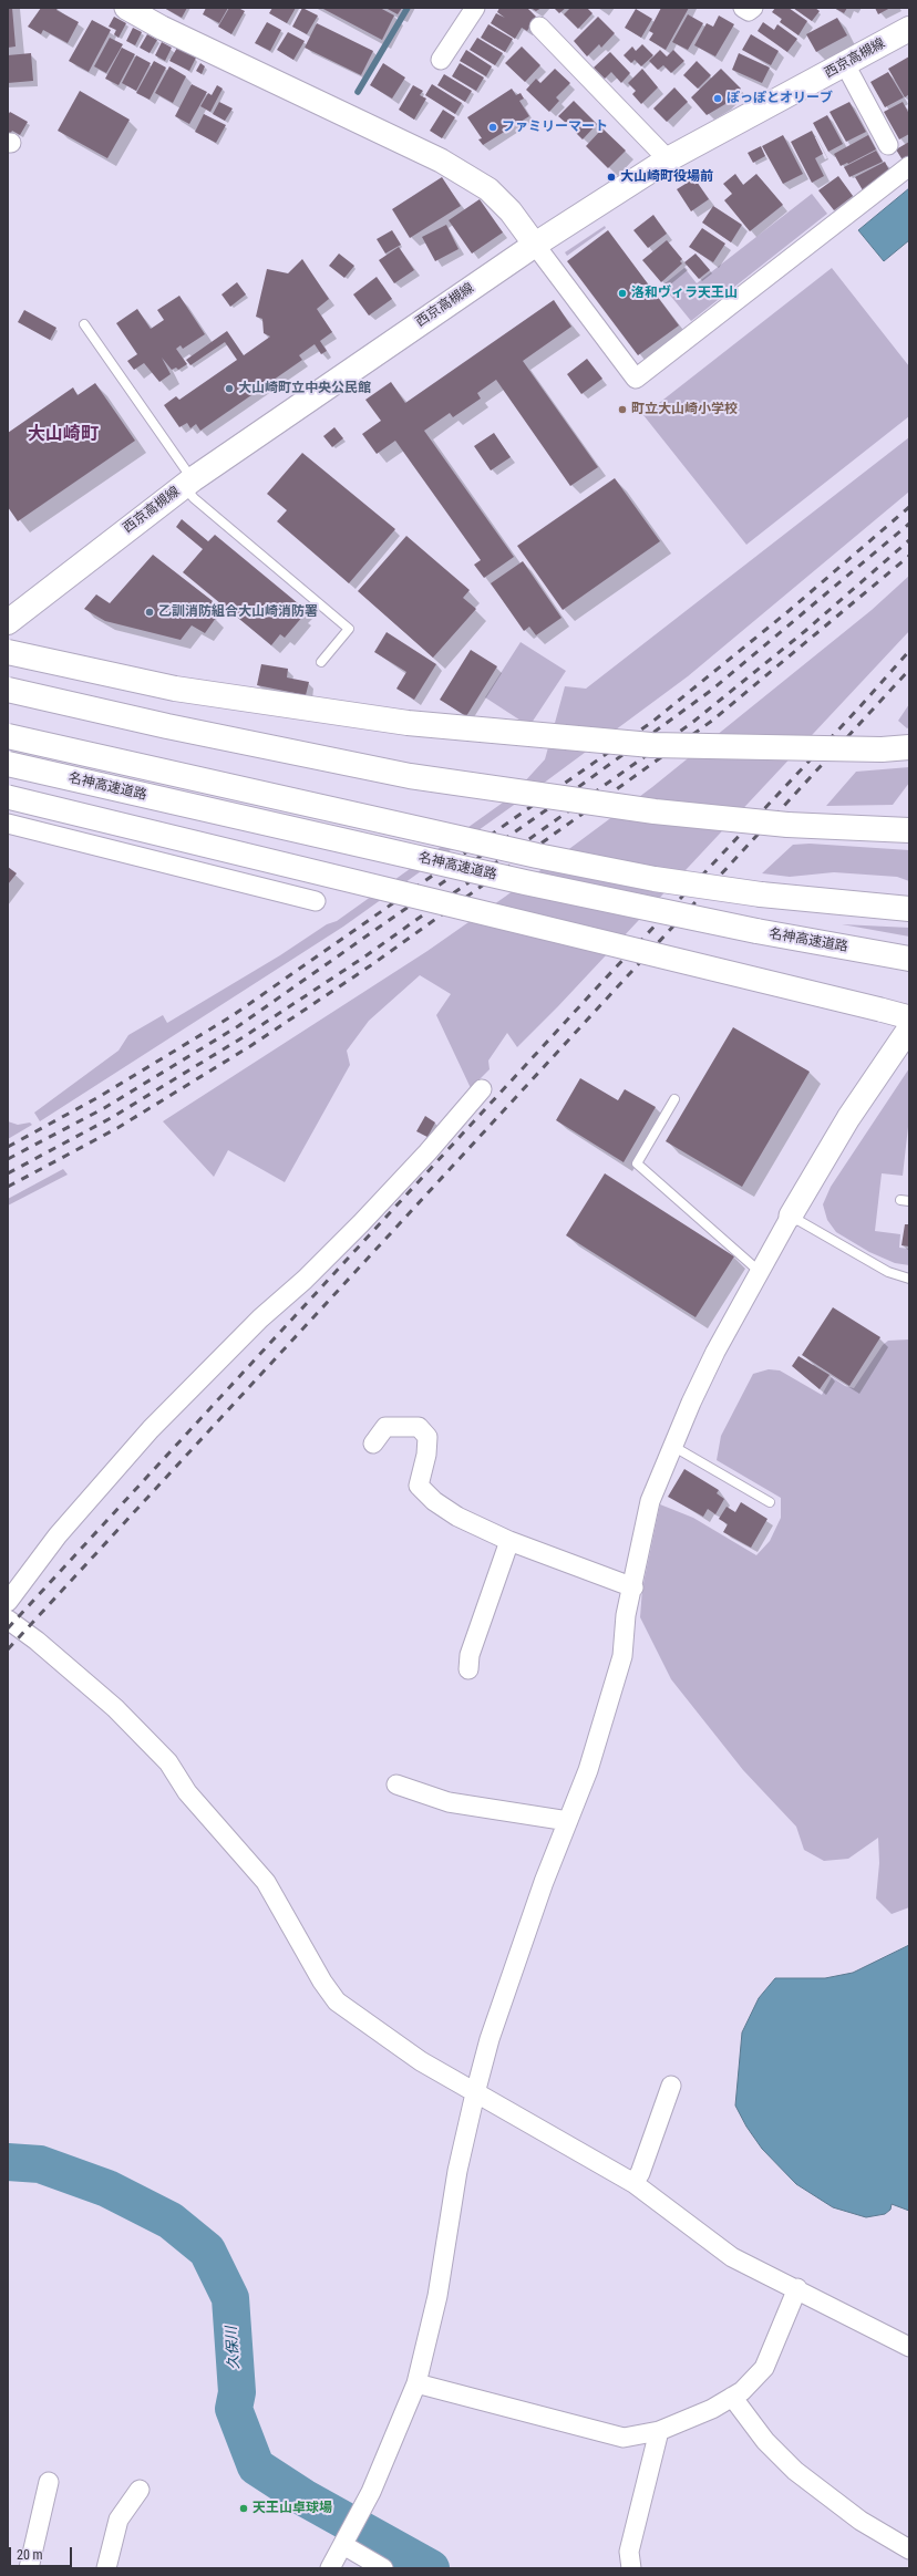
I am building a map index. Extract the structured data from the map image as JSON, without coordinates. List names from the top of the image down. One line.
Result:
{"streets":{"main road":["西京高槻線","名神高速道路"]},"districts":["大山崎町"],"water":["久保川"],"places":["ぽっぽとオリーブ","ファミリーマート","大山崎町役場前","洛和ヴィラ天王山","大山崎町立中央公民館","町立大山崎小学校","乙訓消防組合大山崎消防署","天王山卓球場"],"scale_bar":"20 m"}
